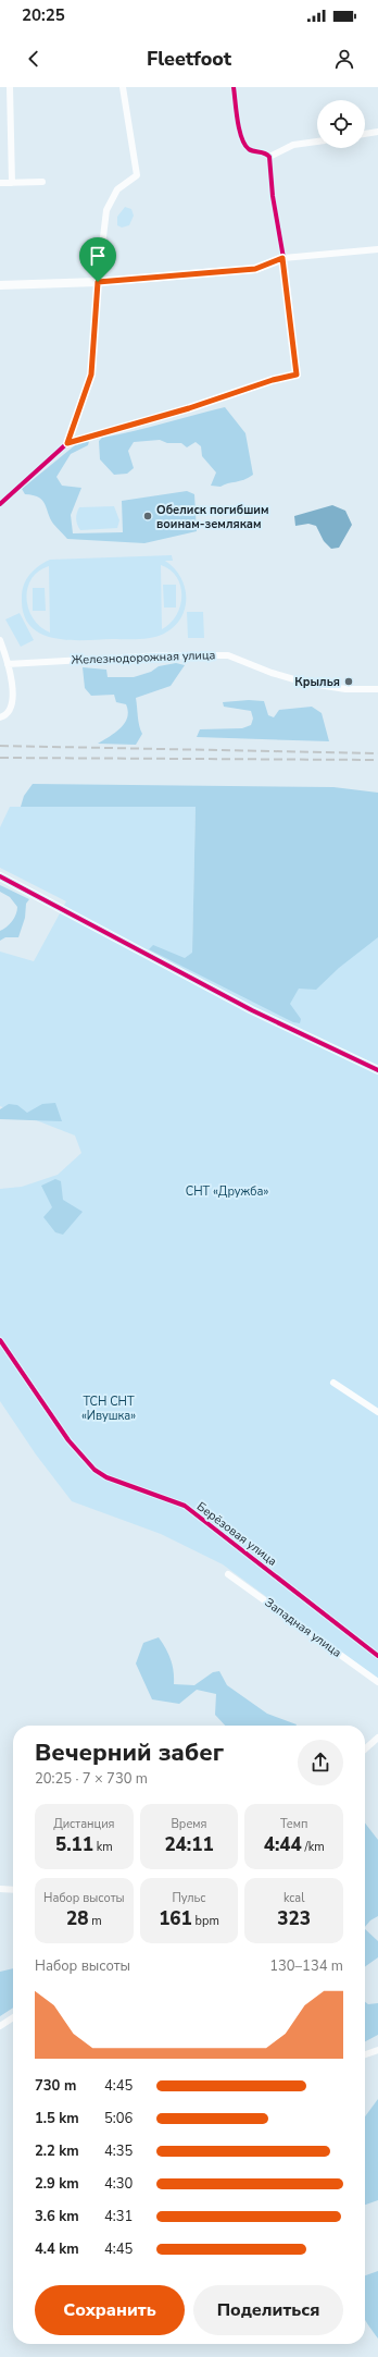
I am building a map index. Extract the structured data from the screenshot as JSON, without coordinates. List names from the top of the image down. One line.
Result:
{"streets":{"street":["Железнодорожная улица","Берёзовая улица","Западная улица"]},"parks":["СНТ «Дружба»","ТСН СНТ «Ивушка»"],"places":["Обелиск погибшим воинам-землякам","Крылья"],"page":{"status":"20:25","header":"Fleetfoot","heading":["Вечерний забег","20:25 · 7 × 730 m"],"stats":[["Дистанция","5.11 km"],["Время","24:11"],["Темп","4:44 /km"],["Набор высоты","28 m"],["Пульс","161 bpm"],["kcal","323"]],"chart":["Набор высоты","130–134 m"],"list":[{"name":"730 m","note":"4:45"},{"name":"1.5 km","note":"5:06"},{"name":"2.2 km","note":"4:35"},{"name":"2.9 km","note":"4:30"},{"name":"3.6 km","note":"4:31"},{"name":"4.4 km","note":"4:45"}],"buttons":["Сохранить","Поделиться"]}}
